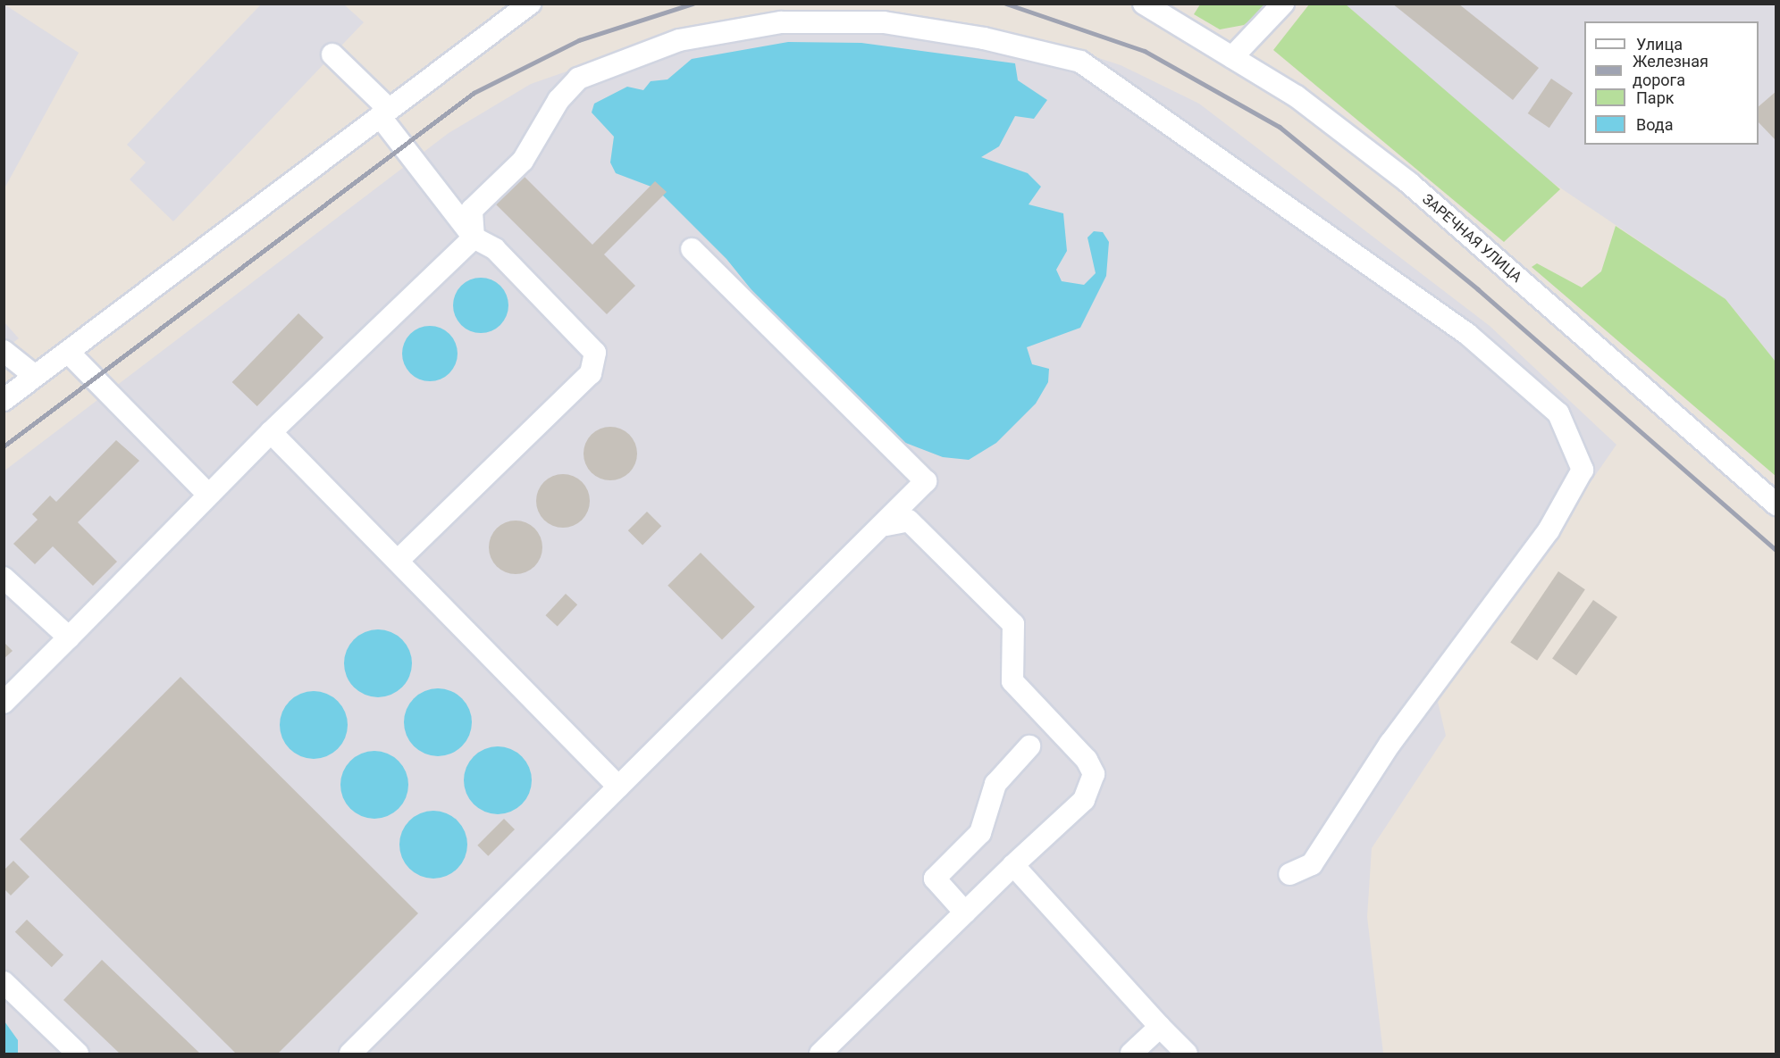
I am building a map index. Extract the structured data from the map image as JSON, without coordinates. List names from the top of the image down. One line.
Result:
{"streets":{"street":["ЗАРЕЧНАЯ УЛИЦА"]},"legend":["Улица","Железная дорога","Парк","Вода"]}
